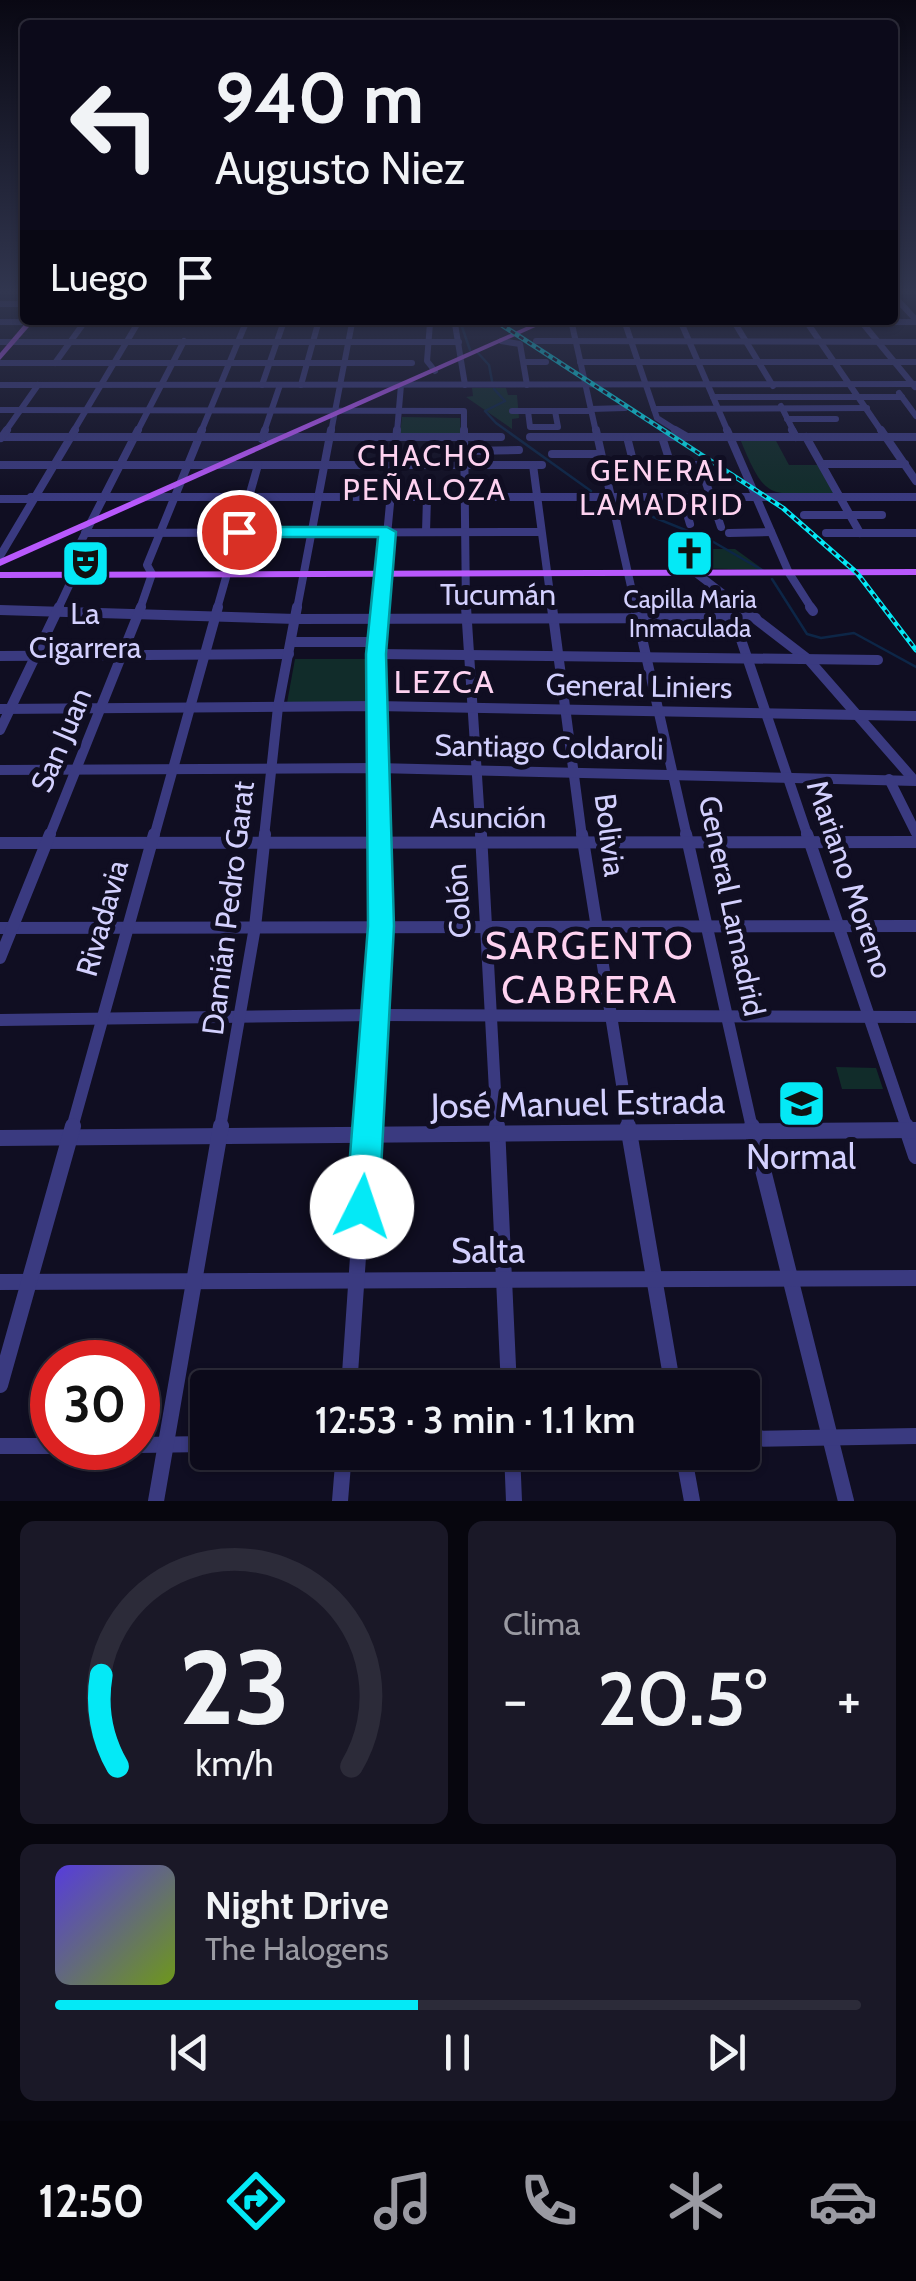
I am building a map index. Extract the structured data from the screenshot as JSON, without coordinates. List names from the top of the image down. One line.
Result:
{"streets":{"street":["Tucumán","General Liniers","San Juan","Santiago Coldaroli","Asunción","Bolivia","Mariano Moreno","Colón","General Lamadrid","Damián Pedro Garat","Rivadavia","José Manuel Estrada","Salta"]},"crossings":[["Tucumán","San Juan"],["Tucumán","Bolivia"],["Tucumán","Mariano Moreno"],["Tucumán","Colón"],["Tucumán","General Lamadrid"],["Tucumán","Damián Pedro Garat"],["Tucumán","Rivadavia"],["General Liniers","San Juan"],["General Liniers","Bolivia"],["General Liniers","Mariano Moreno"],["General Liniers","Colón"],["General Liniers","General Lamadrid"],["General Liniers","Damián Pedro Garat"],["General Liniers","Rivadavia"],["San Juan","Santiago Coldaroli"],["San Juan","Asunción"],["Santiago Coldaroli","Bolivia"],["Santiago Coldaroli","Mariano Moreno"],["Santiago Coldaroli","Colón"],["Santiago Coldaroli","General Lamadrid"],["Santiago Coldaroli","Damián Pedro Garat"],["Santiago Coldaroli","Rivadavia"],["Asunción","Bolivia"],["Asunción","Mariano Moreno"],["Asunción","Colón"],["Asunción","General Lamadrid"],["Asunción","Damián Pedro Garat"],["Asunción","Rivadavia"],["Bolivia","José Manuel Estrada"],["Bolivia","Salta"],["Mariano Moreno","José Manuel Estrada"],["Colón","José Manuel Estrada"],["Colón","Salta"],["General Lamadrid","José Manuel Estrada"],["General Lamadrid","Salta"],["Damián Pedro Garat","José Manuel Estrada"],["Damián Pedro Garat","Salta"],["Rivadavia","José Manuel Estrada"],["Rivadavia","Salta"]],"districts":["CHACHO PEÑALOZA","GENERAL LAMADRID","LEZCA","SARGENTO CABRERA"],"places":{"church":["Capilla Maria Inmaculada"],"theatre":["La Cigarrera"],"school or university":["Normal"]},"page":{"turn":["940 m","Augusto Niez"],"then":"Luego","limit":"30","trip":"12:53 · 3 min · 1.1 km","tile":"Clima","heat":["−","20.5°","+"],"song":["Night Drive","The Halogens"],"tabs":"12:50","gauge":["23","km/h"]}}
